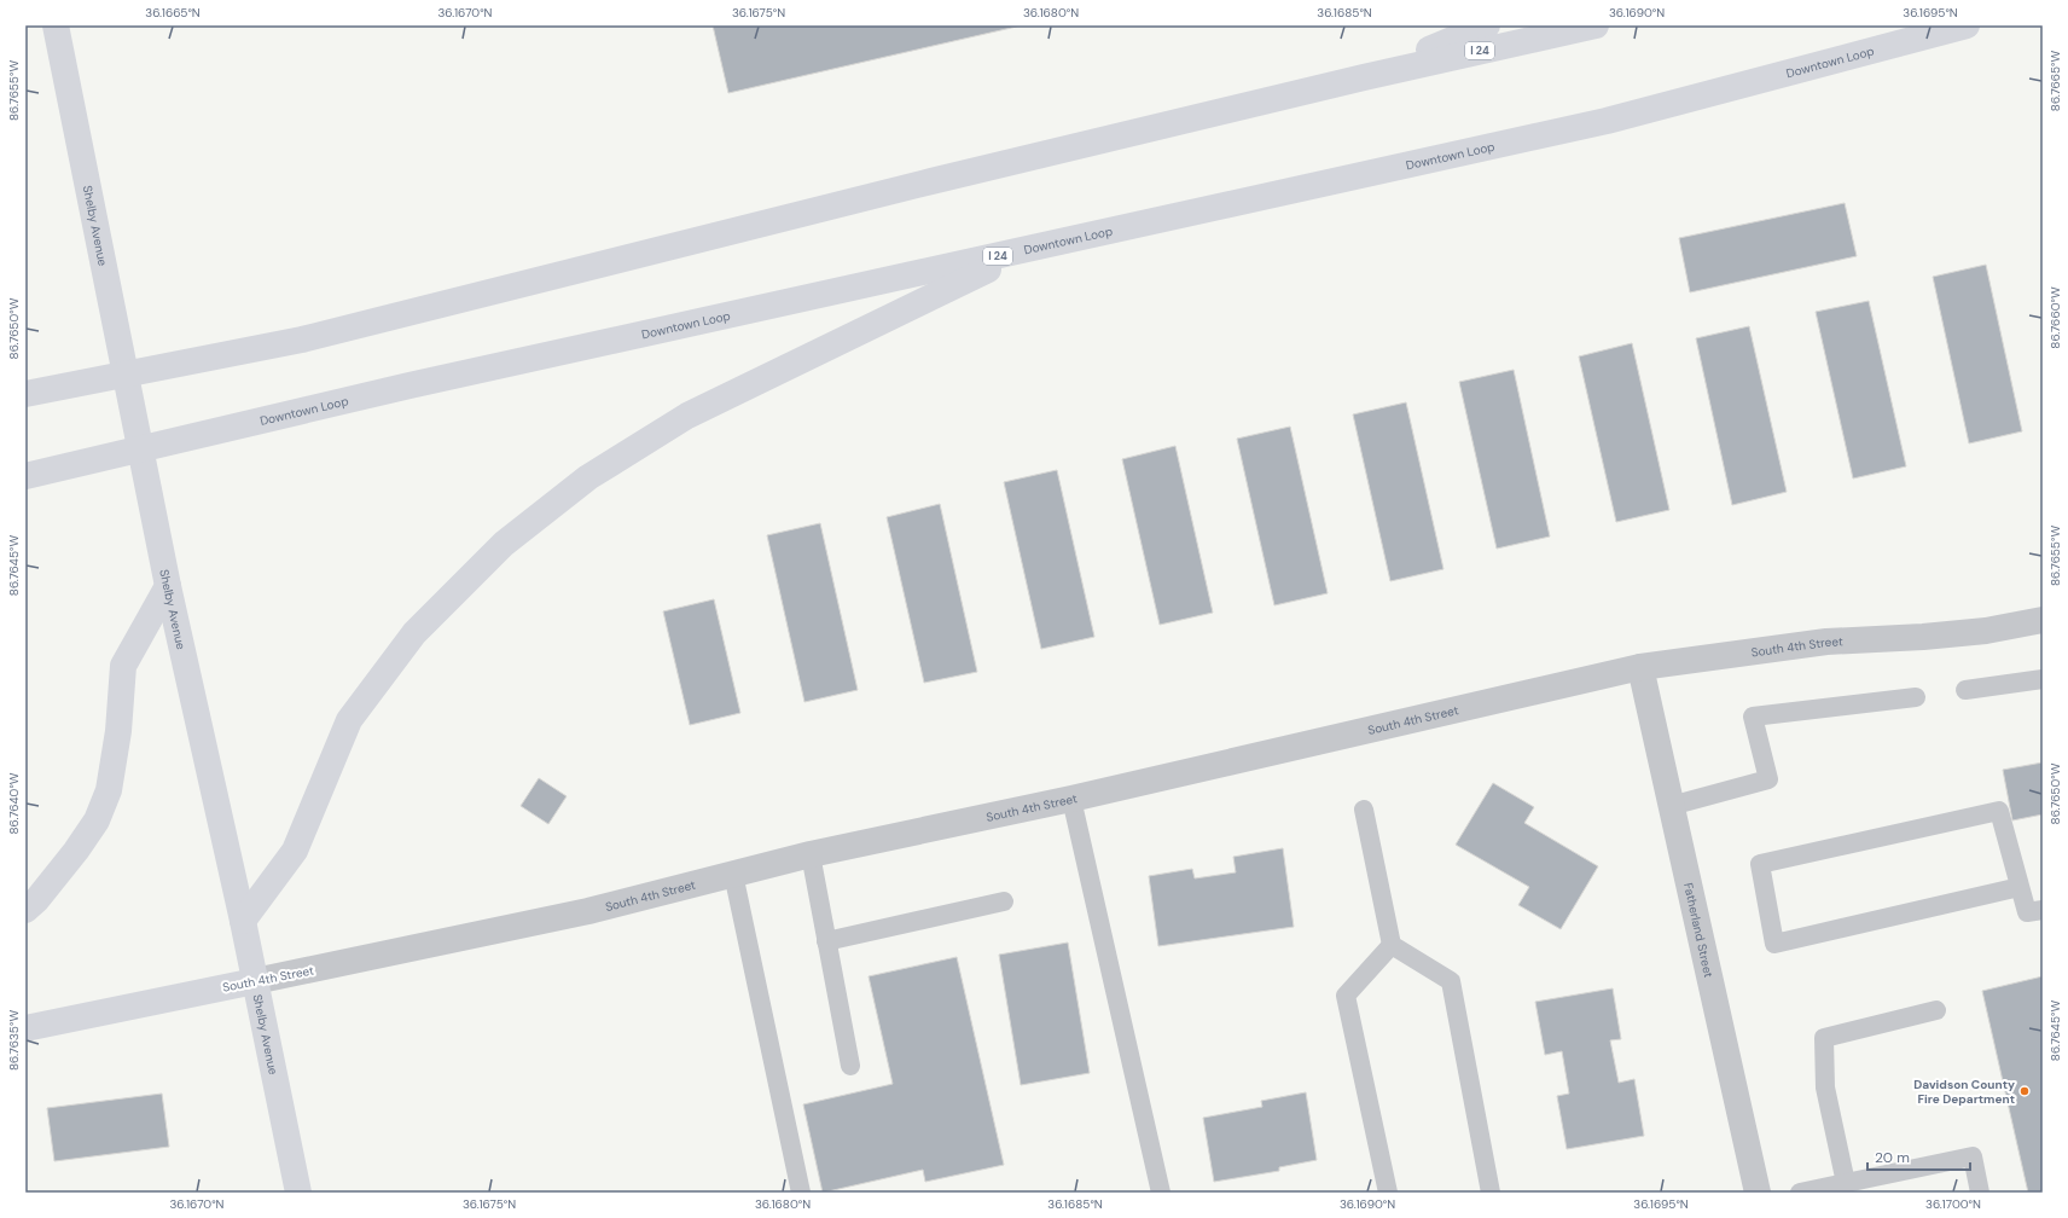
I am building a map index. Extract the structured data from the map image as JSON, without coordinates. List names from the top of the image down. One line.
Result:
{"streets":{"main road":["I 24","Downtown Loop","Shelby Avenue","South 4th Street"],"street":["Fatherland Street"]},"crossings":[["Shelby Avenue","South 4th Street"],["South 4th Street","Fatherland Street"]],"places":["Davidson County Fire Department"],"scale_bar":"20 m","coordinates":["36.1665°N","36.1670°N","36.1675°N","36.1680°N","36.1685°N","36.1690°N","36.1695°N","86.7665°W","86.7655°W","86.7660°W","86.7650°W","86.7645°W","86.7640°W","86.7635°W","36.1700°N"]}
